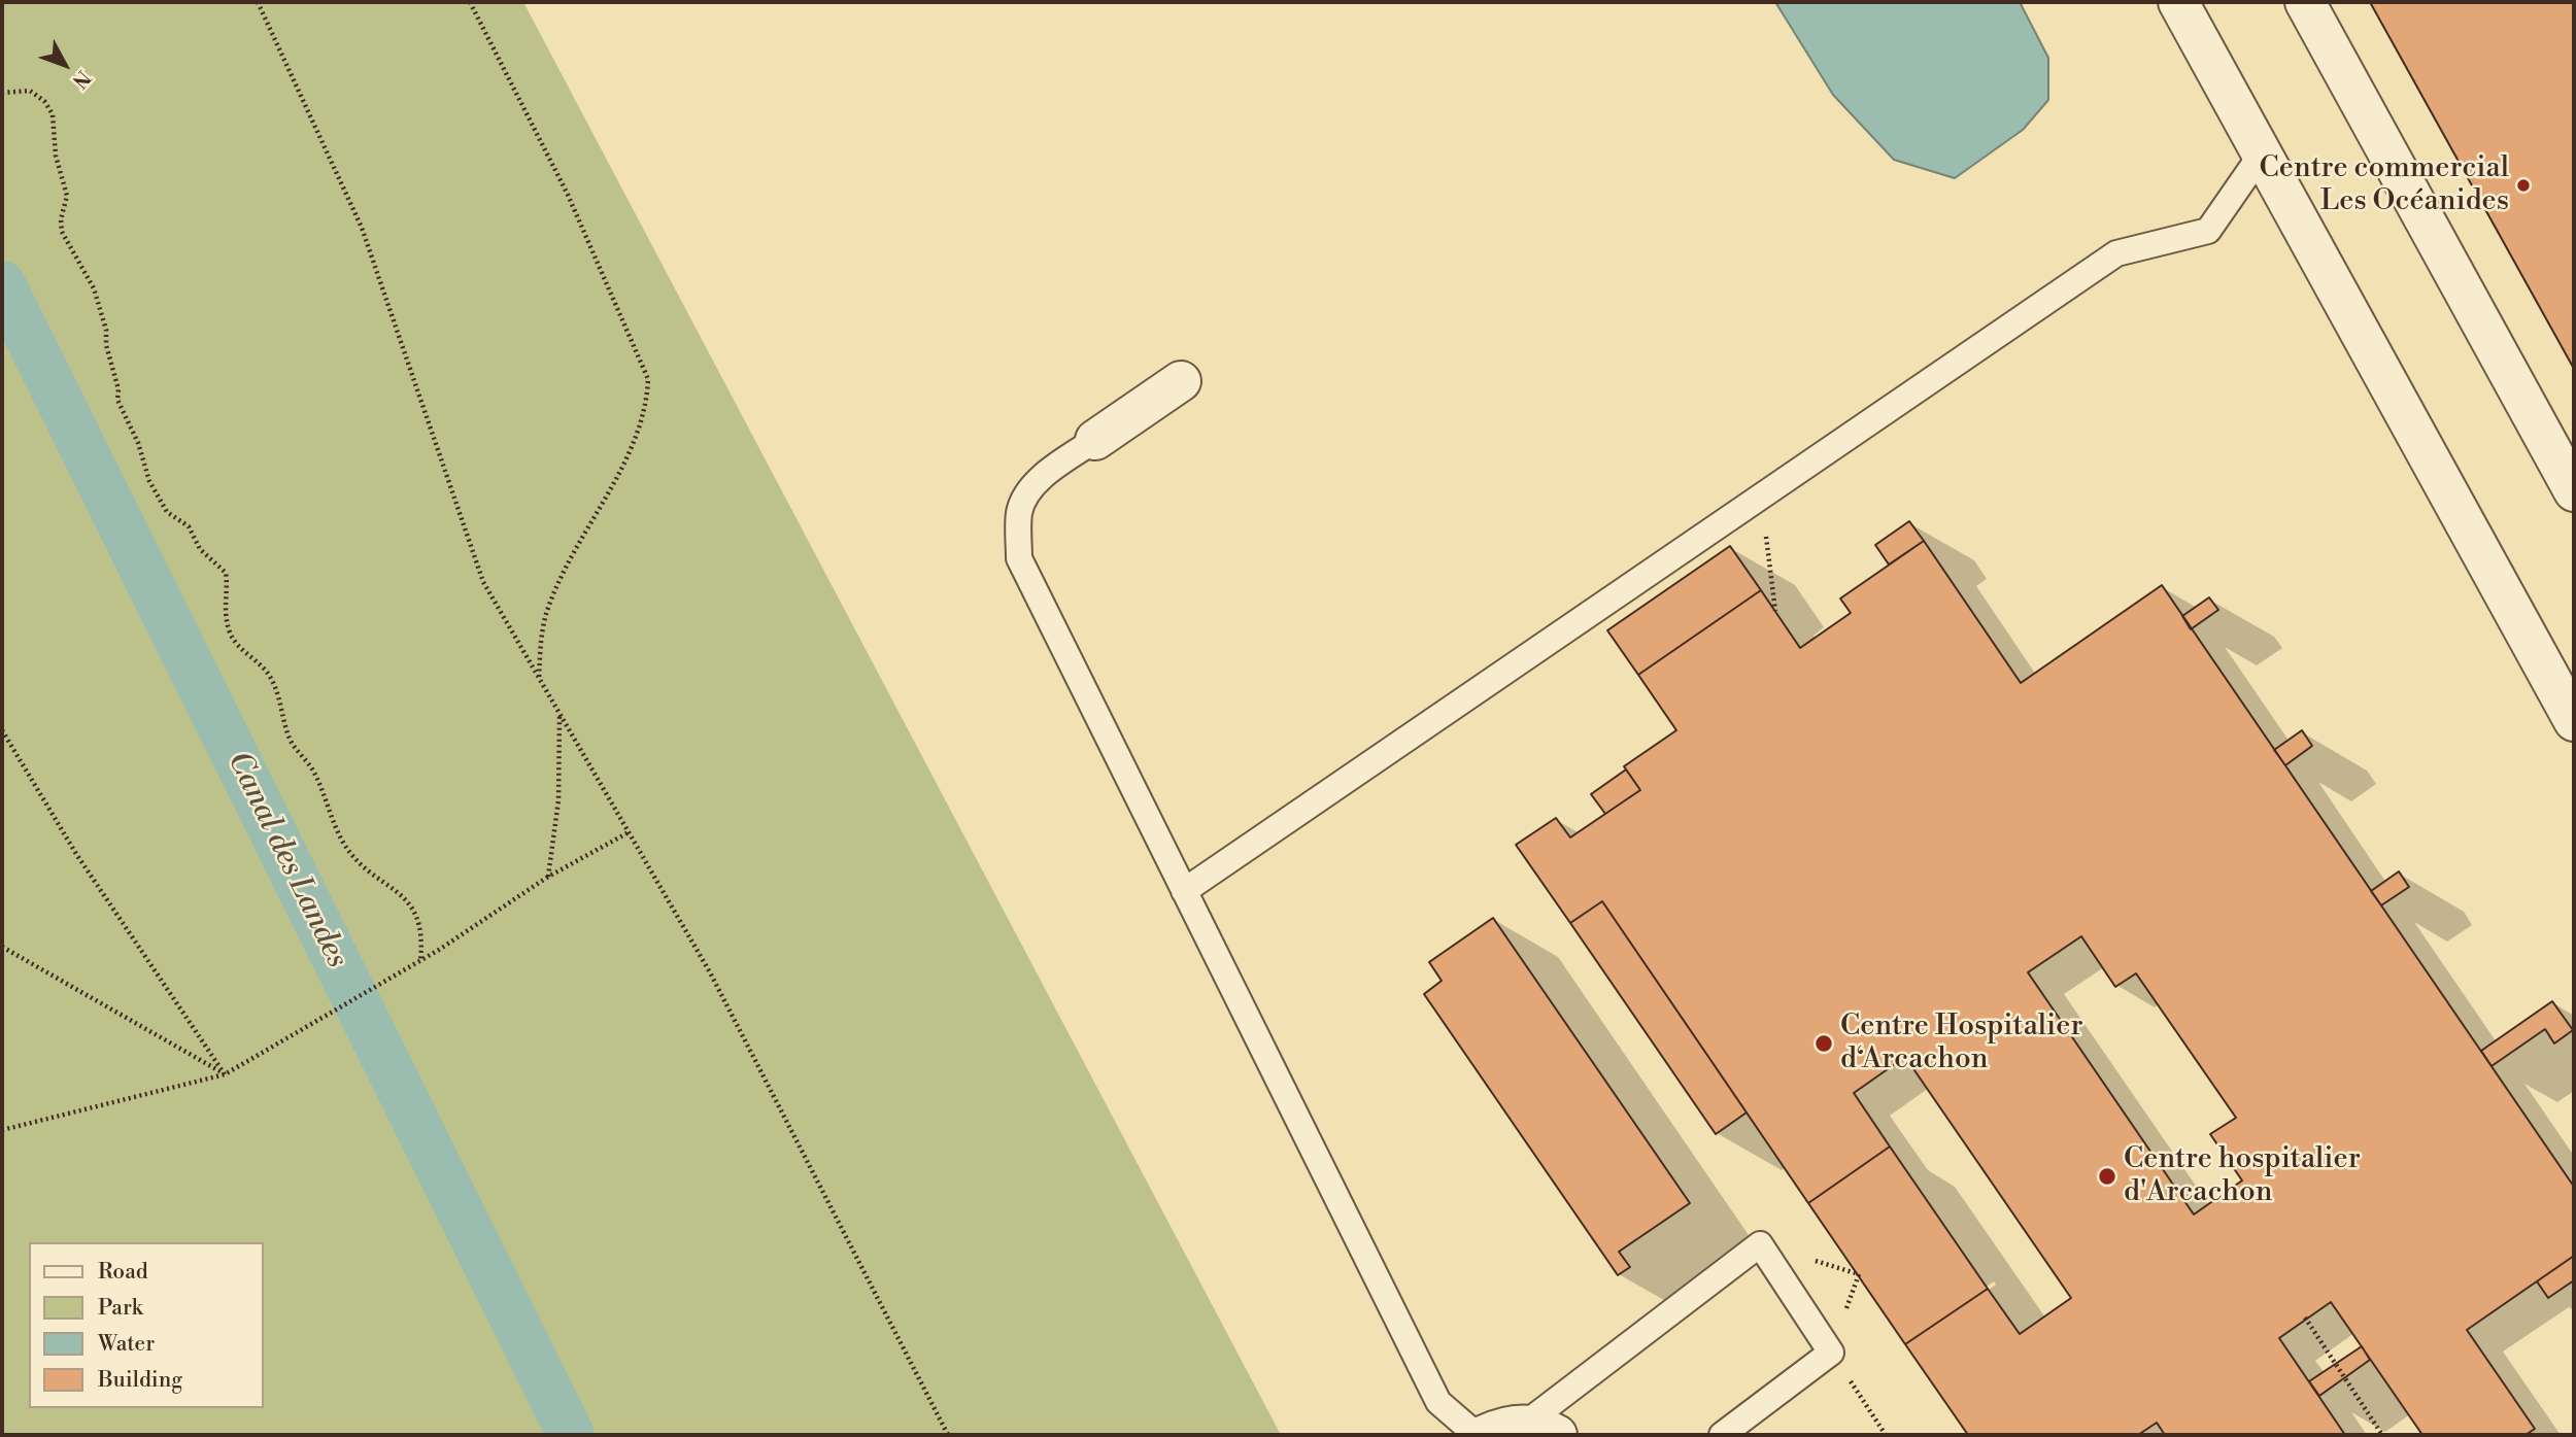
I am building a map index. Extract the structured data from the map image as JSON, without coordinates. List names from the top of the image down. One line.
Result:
{"water":["Canal des Landes"],"places":["Centre commercial Les Océanides","Centre Hospitalier d‘Arcachon","Centre hospitalier d'Arcachon"],"legend":["Road","Park","Water","Building"],"north":"bottom right"}
